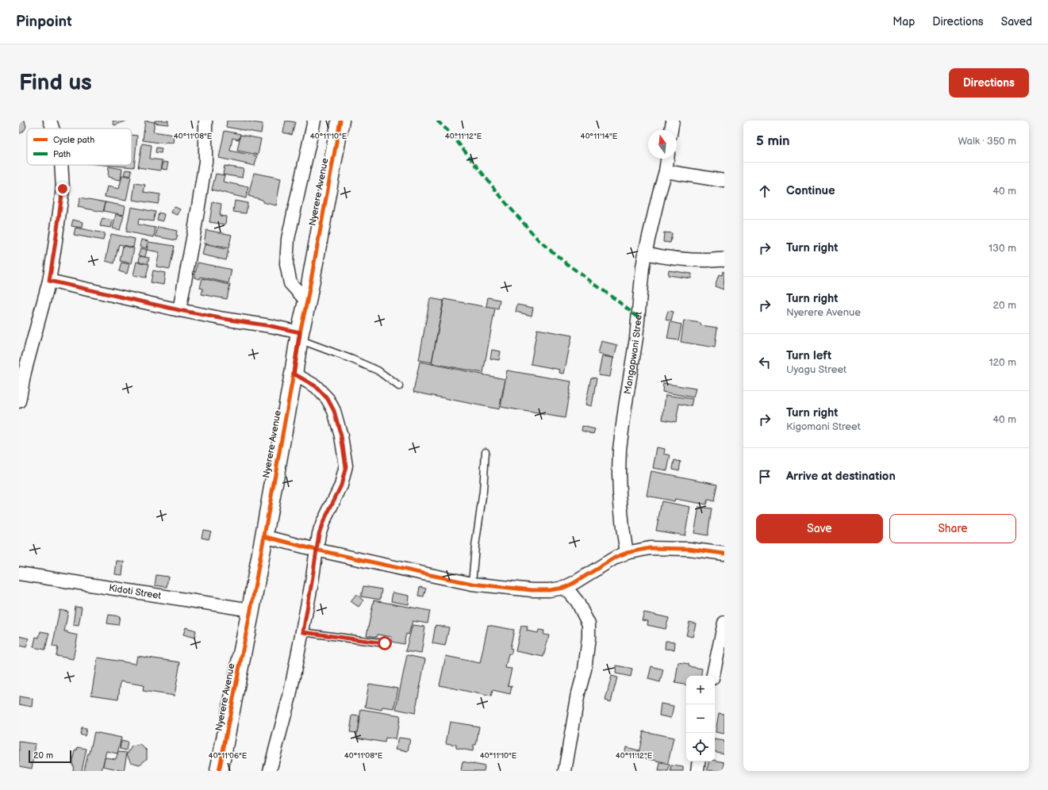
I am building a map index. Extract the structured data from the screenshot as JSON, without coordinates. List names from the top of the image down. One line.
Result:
{"streets":{"street":["Nyerere Avenue","Mangapwani Street","Kidoti Street"]},"crossings":[["Nyerere Avenue","Kidoti Street"]],"legend":["Cycle path","Path"],"scale_bar":"20 m","north":"top","page":{"header":"Pinpoint","nav":["Map","Directions","Saved"],"buttons":["Directions",["Save","Share"]],"title":"Find us","heading":["5 min","Walk · 350 m"],"list":[["Continue","40 m"],["Turn right","130 m"],["Turn right","Nyerere Avenue","20 m"],["Turn left","Uyagu Street","120 m"],["Turn right","Kigomani Street","40 m"],"Arrive at destination"],"map_buttons":["+","−"],"scale":"20 m"},"coordinates":["40°11'08\"E","40°11'10\"E","40°11'12\"E","40°11'14\"E","40°11'06\"E"]}
